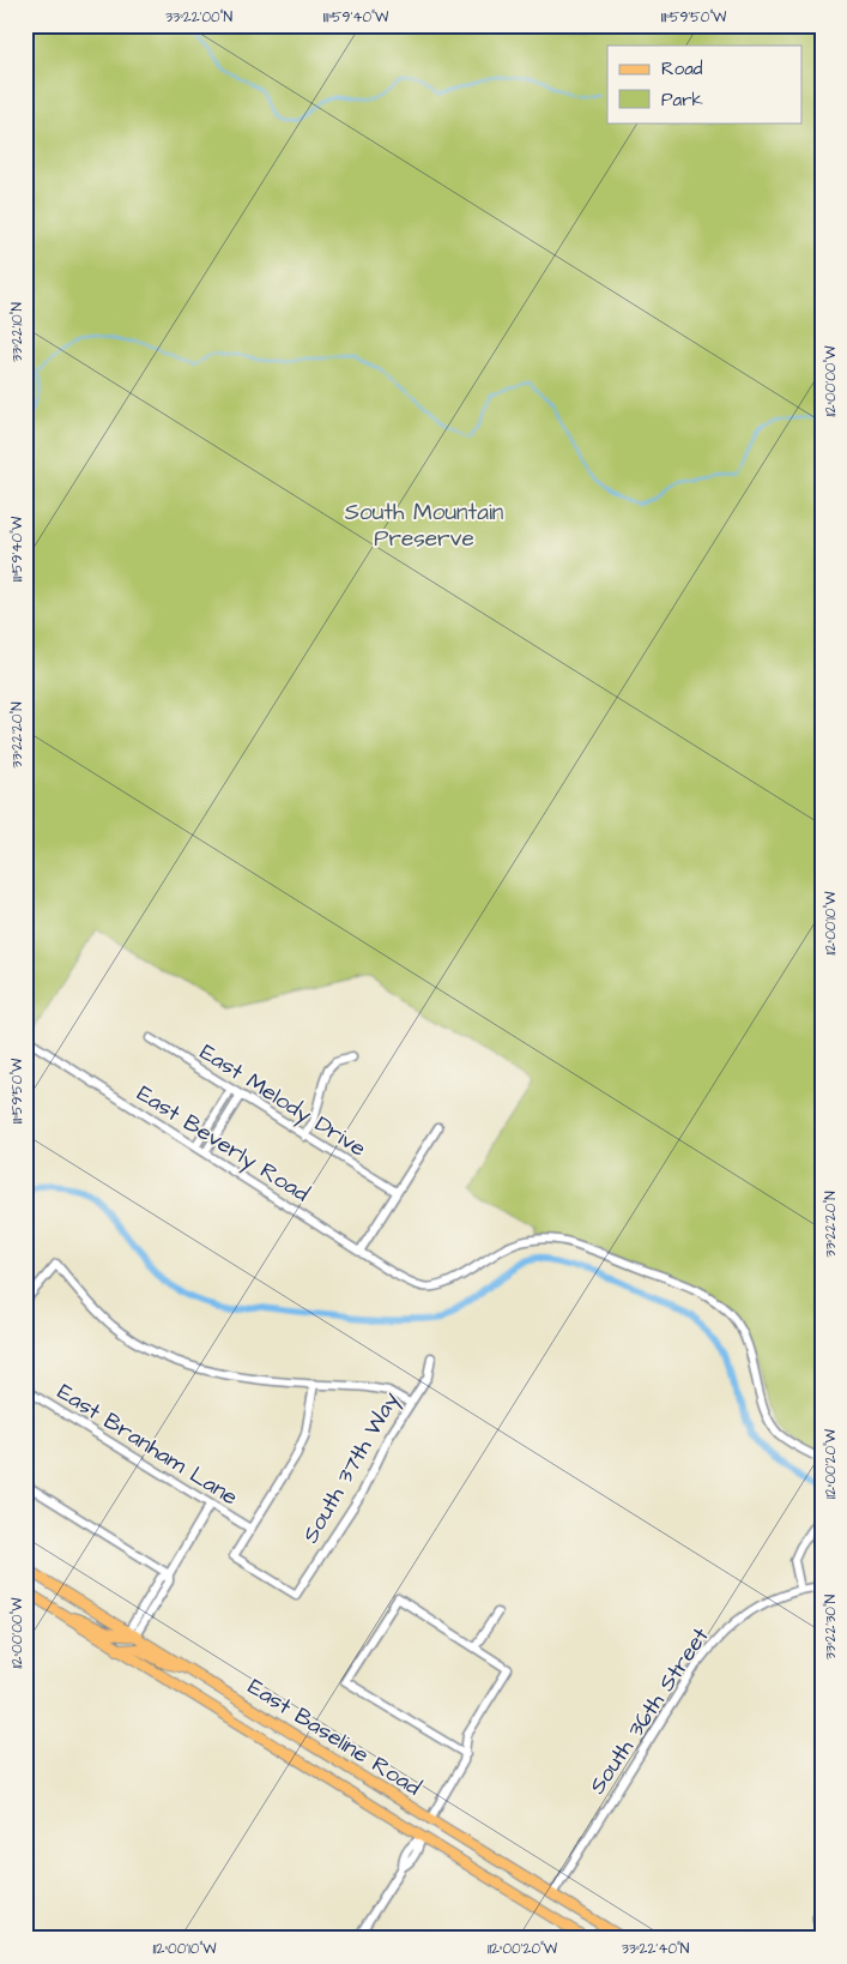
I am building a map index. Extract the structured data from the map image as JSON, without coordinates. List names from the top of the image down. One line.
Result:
{"streets":{"main road":["East Baseline Road"],"street":["East Melody Drive","East Beverly Road","East Branham Lane","South 37th Way","South 36th Street"]},"crossings":[["East Branham Lane","South 37th Way"],["South 36th Street","East Baseline Road"]],"parks":["South Mountain Preserve"],"legend":["Road","Park"],"coordinates":["33°22'00\"N","111°59'40\"W","111°59'50\"W","33°22'10\"N","112°00'00\"W","33°22'20\"N","112°00'10\"W","112°00'20\"W","33°22'30\"N","33°22'40\"N"]}
